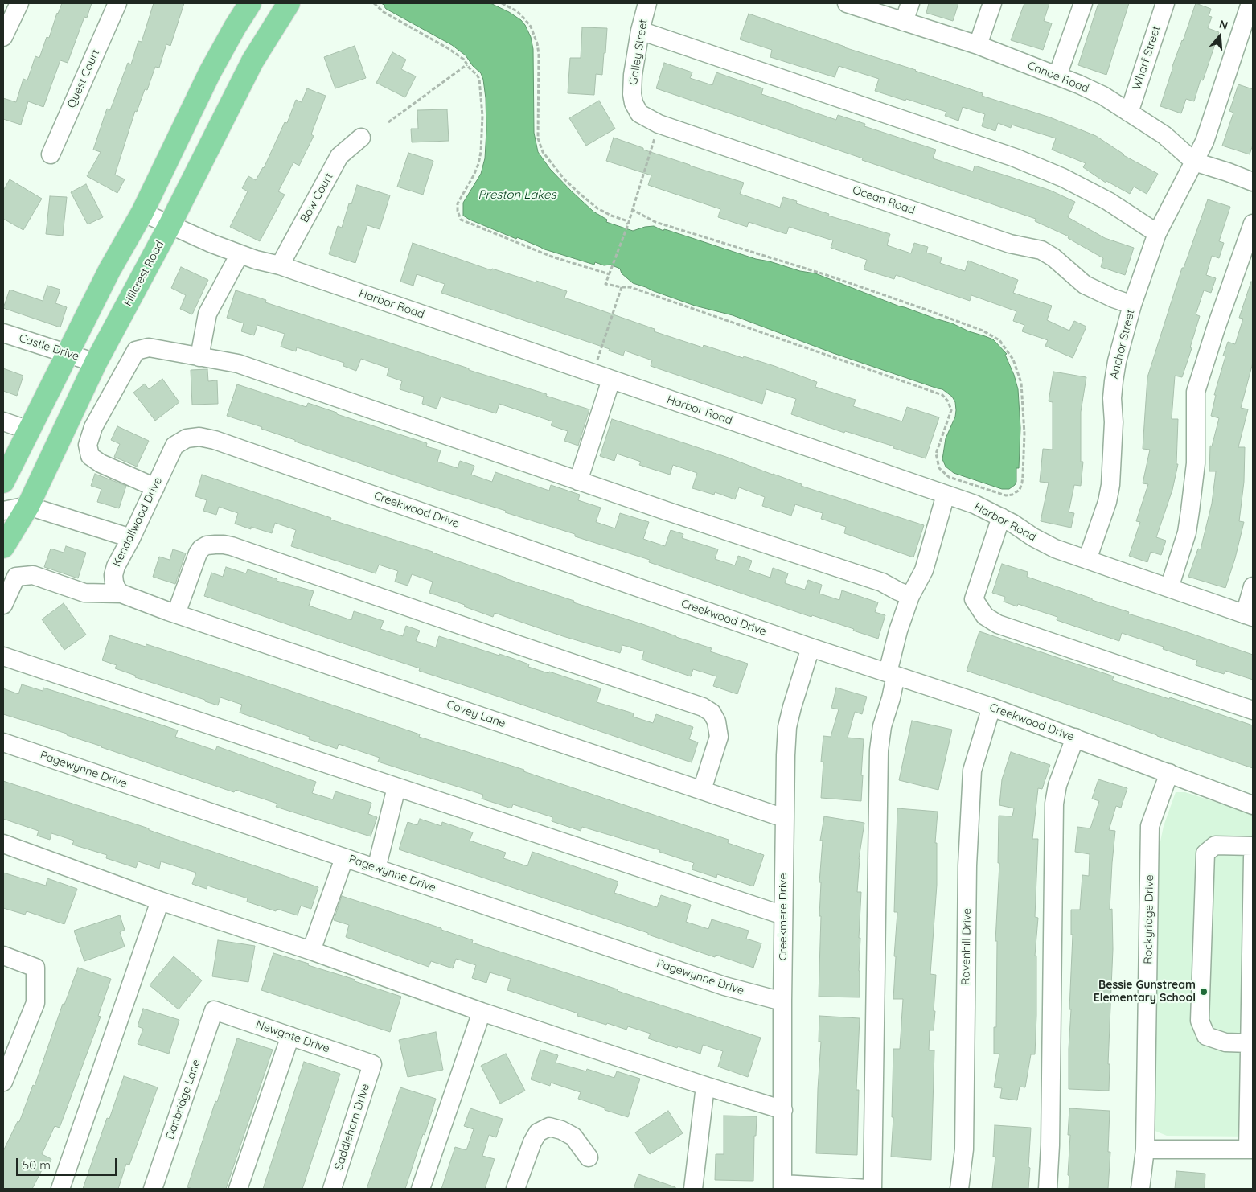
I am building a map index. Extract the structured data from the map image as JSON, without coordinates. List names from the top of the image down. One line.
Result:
{"streets":{"main road":["Hillcrest Road"],"street":["Galley Street","Wharf Street","Canoe Road","Quest Court","Bow Court","Ocean Road","Harbor Road","Anchor Street","Castle Drive","Creekwood Drive","Kendallwood Drive","Covey Lane","Pagewynne Drive","Creekmere Drive","Rockyridge Drive","Ravenhill Drive","Newgate Drive","Danbridge Lane","Saddlehorn Drive"]},"crossings":[["Galley Street","Ocean Road"],["Wharf Street","Canoe Road"],["Canoe Road","Anchor Street"],["Bow Court","Harbor Road"],["Ocean Road","Anchor Street"],["Hillcrest Road","Harbor Road"],["Hillcrest Road","Castle Drive"],["Harbor Road","Anchor Street"],["Creekwood Drive","Kendallwood Drive"],["Creekwood Drive","Creekmere Drive"],["Creekwood Drive","Rockyridge Drive"],["Creekwood Drive","Ravenhill Drive"],["Covey Lane","Creekmere Drive"],["Pagewynne Drive","Creekmere Drive"],["Newgate Drive","Danbridge Lane"],["Newgate Drive","Saddlehorn Drive"]],"water":["Preston Lakes"],"places":["Bessie Gunstream Elementary School"],"scale_bar":"50 m","north":"top"}
